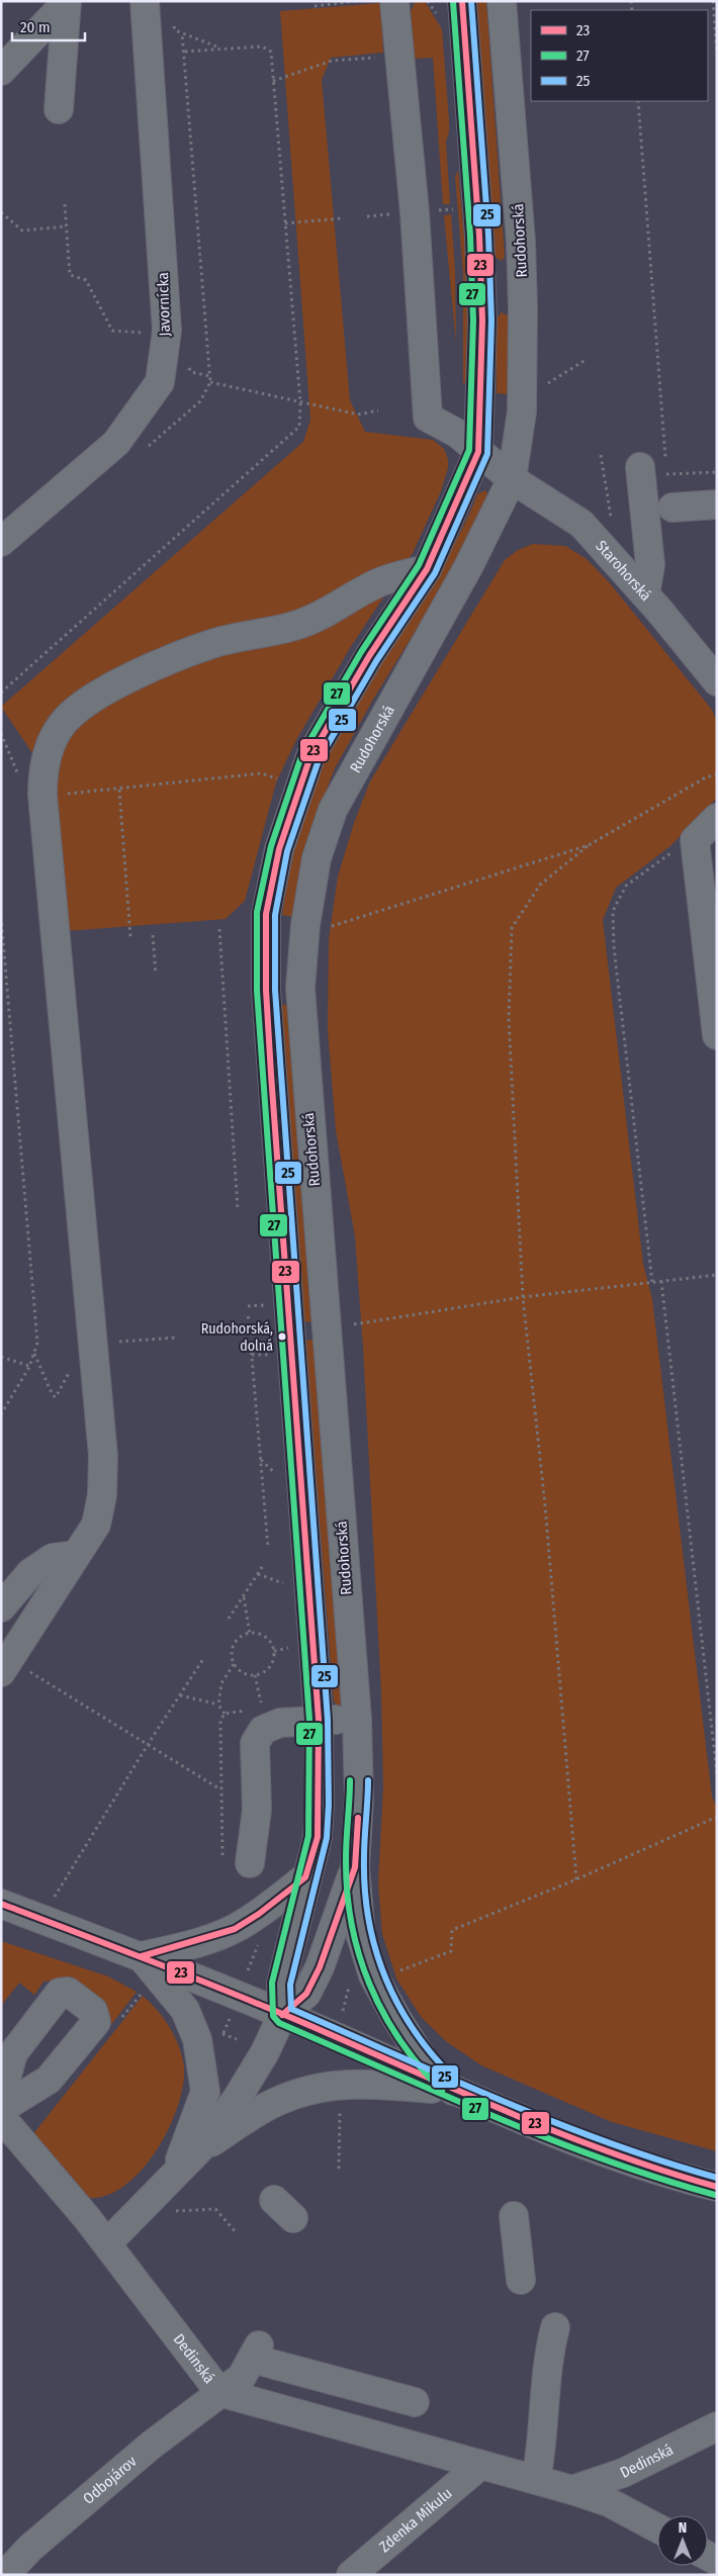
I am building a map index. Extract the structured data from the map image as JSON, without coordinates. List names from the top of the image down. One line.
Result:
{"streets":{"street":["Rudohorská","Javornícka","Starohorská","Dedinská","Odbojárov","Zdenka Mikulu"]},"crossings":[["Rudohorská","Starohorská"],["Dedinská","Odbojárov"],["Dedinská","Zdenka Mikulu"]],"places":["Rudohorská, dolná"],"lines":["transit line 23","transit line 25","transit line 27"],"legend":["23","27","25"],"scale_bar":"20 m","north":"top"}
